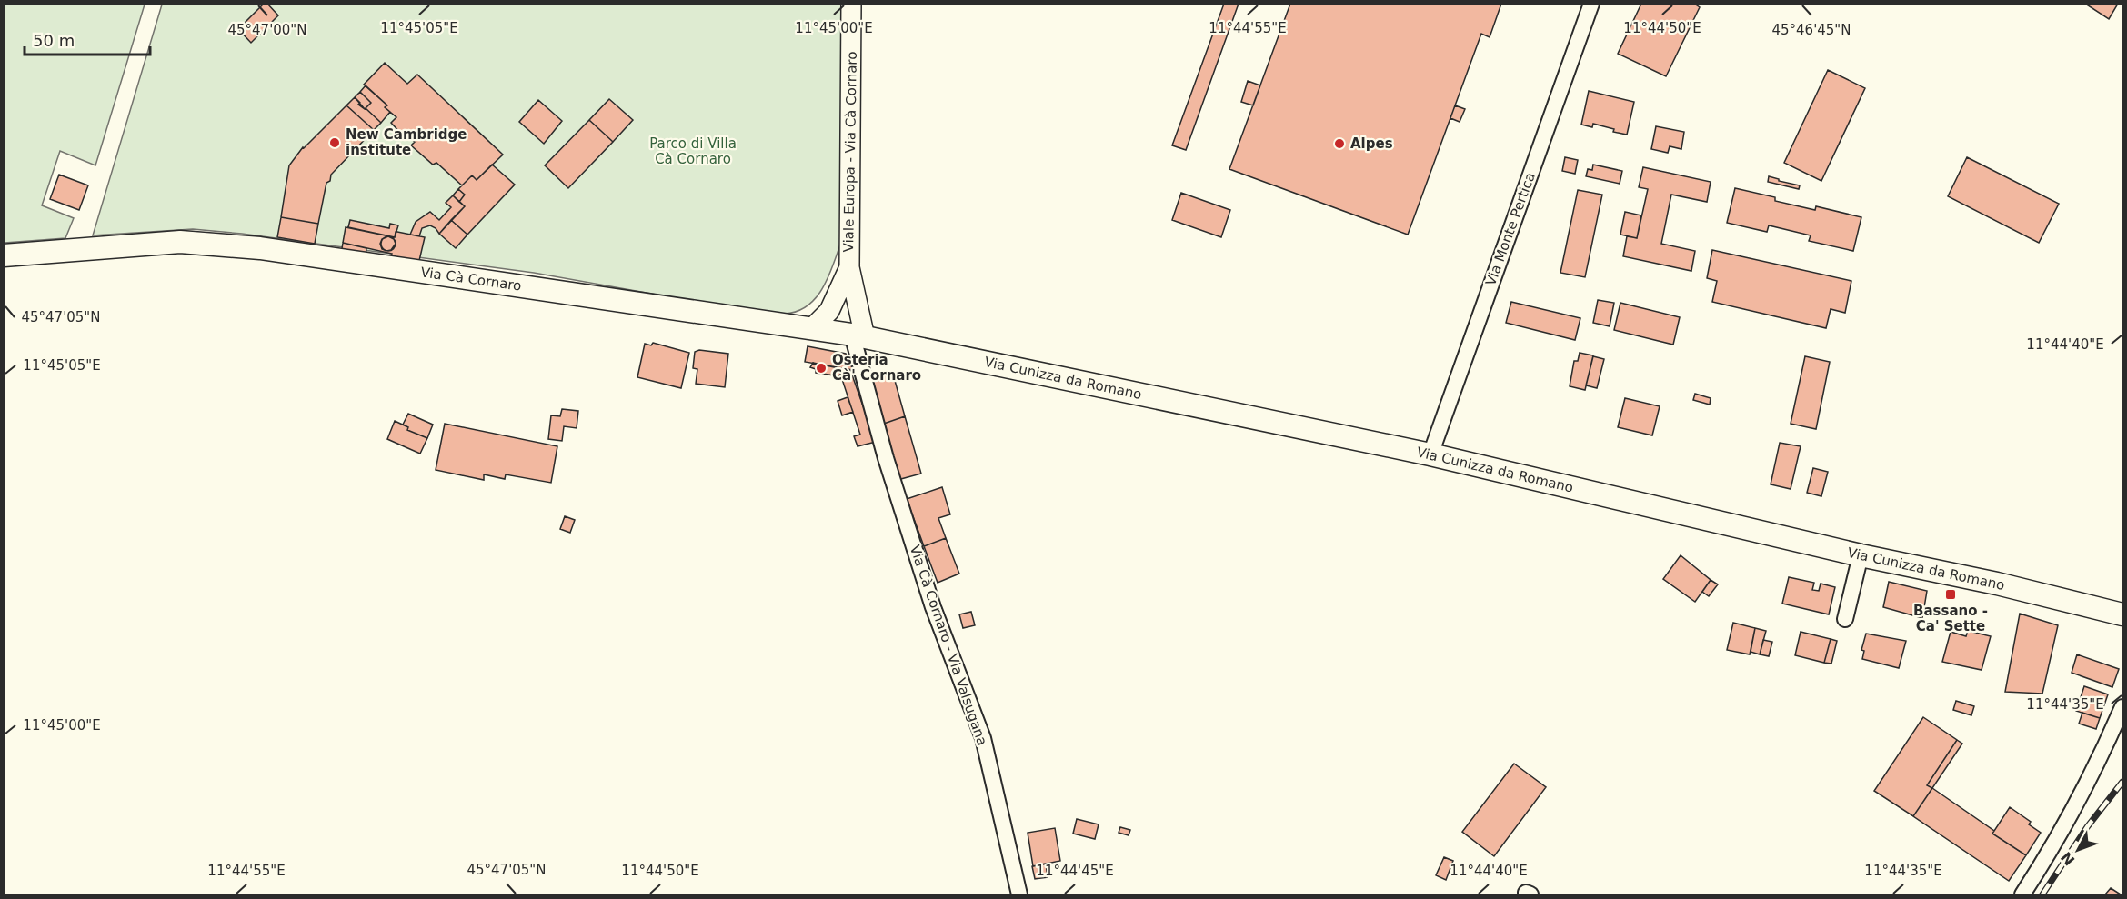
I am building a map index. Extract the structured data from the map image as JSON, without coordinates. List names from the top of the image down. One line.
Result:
{"streets":{"main road":["Via Cà Cornaro","Via Cunizza da Romano"],"street":["Viale Europa - Via Cà Cornaro","Via Monte Pertica","Via Cà Cornaro - Via Valsugana"]},"crossings":[["Via Monte Pertica","Via Cunizza da Romano"],["Via Cà Cornaro","Via Cunizza da Romano"],["Via Cà Cornaro","Via Cà Cornaro - Via Valsugana"],["Via Cunizza da Romano","Via Cà Cornaro - Via Valsugana"]],"parks":["Parco di Villa Cà Cornaro"],"places":{"other":["New Cambridge institute","Alpes","Osteria Cà' Cornaro"],"transit":["Bassano - Ca' Sette"]},"scale_bar":"50 m","north":"bottom left","coordinates":["11°45'05\"E","11°45'00\"E","11°44'55\"E","11°44'50\"E","45°47'00\"N","45°46'45\"N","45°47'05\"N","11°44'40\"E","11°44'35\"E","11°44'45\"E"]}
